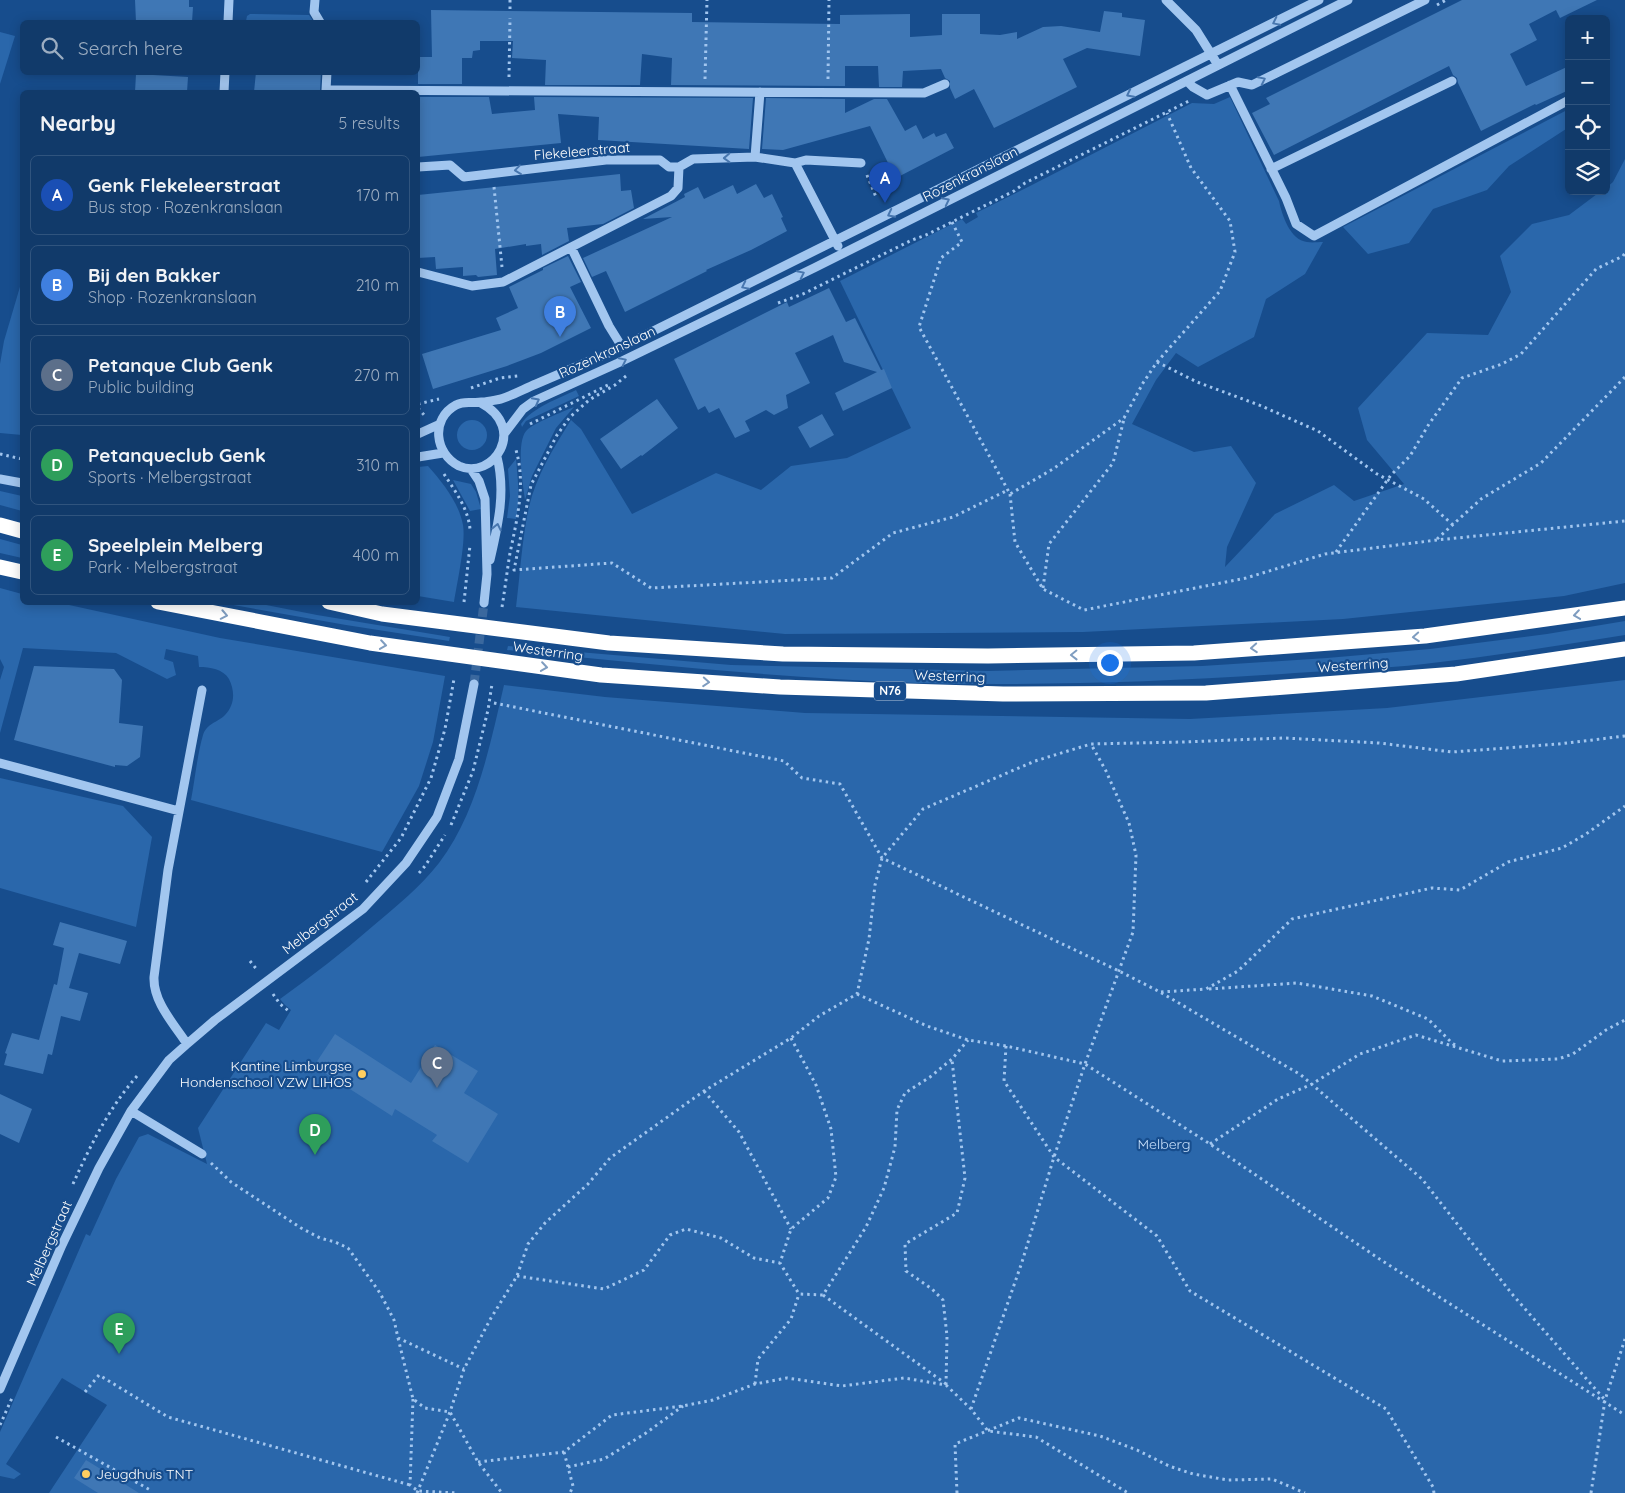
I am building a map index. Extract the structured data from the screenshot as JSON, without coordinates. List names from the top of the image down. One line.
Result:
{"streets":{"highway":["Westerring","N76"],"street":["Flekeleerstraat","Rozenkranslaan","Melbergstraat"]},"parks":["Melberg"],"places":["Kantine Limburgse Hondenschool VZW LIHOS","Jeugdhuis TNT"],"page":{"map_buttons":["+","−"],"search":"Search here","heading":["Nearby","5 results"],"list":[{"mark":"A","name":"Genk Flekeleerstraat","note":"Bus stop · Rozenkranslaan","value":"170 m"},{"mark":"B","name":"Bij den Bakker","note":"Shop · Rozenkranslaan","value":"210 m"},{"mark":"C","name":"Petanque Club Genk","note":"Public building","value":"270 m"},{"mark":"D","name":"Petanqueclub Genk","note":"Sports · Melbergstraat","value":"310 m"},{"mark":"E","name":"Speelplein Melberg","note":"Park · Melbergstraat","value":"400 m"}],"pins":["A","B","C","D","E"]}}
